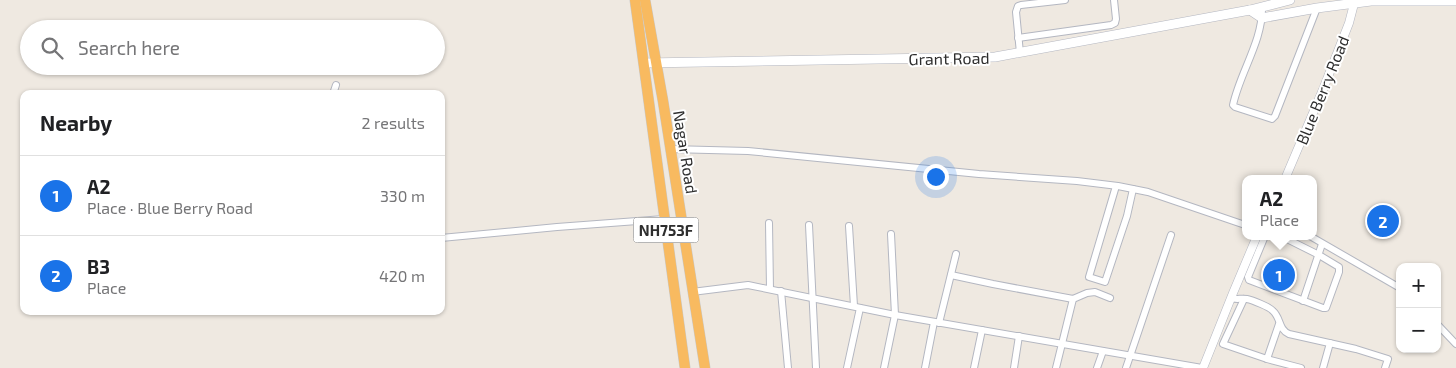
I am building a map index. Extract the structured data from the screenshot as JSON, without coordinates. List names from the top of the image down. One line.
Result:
{"streets":{"highway":["Nagar Road","NH753F"],"main road":["Grant Road"],"street":["Blue Berry Road"]},"crossings":[["Grant Road","Nagar Road"]],"page":{"search":"Search here","heading":["Nearby","2 results"],"list":[{"mark":"1","name":"A2","note":"Place · Blue Berry Road","value":"330 m"},{"mark":"2","name":"B3","note":"Place","value":"420 m"}],"popup":["A2","Place"],"pins":["2","1"],"map_buttons":["+","−"]}}
